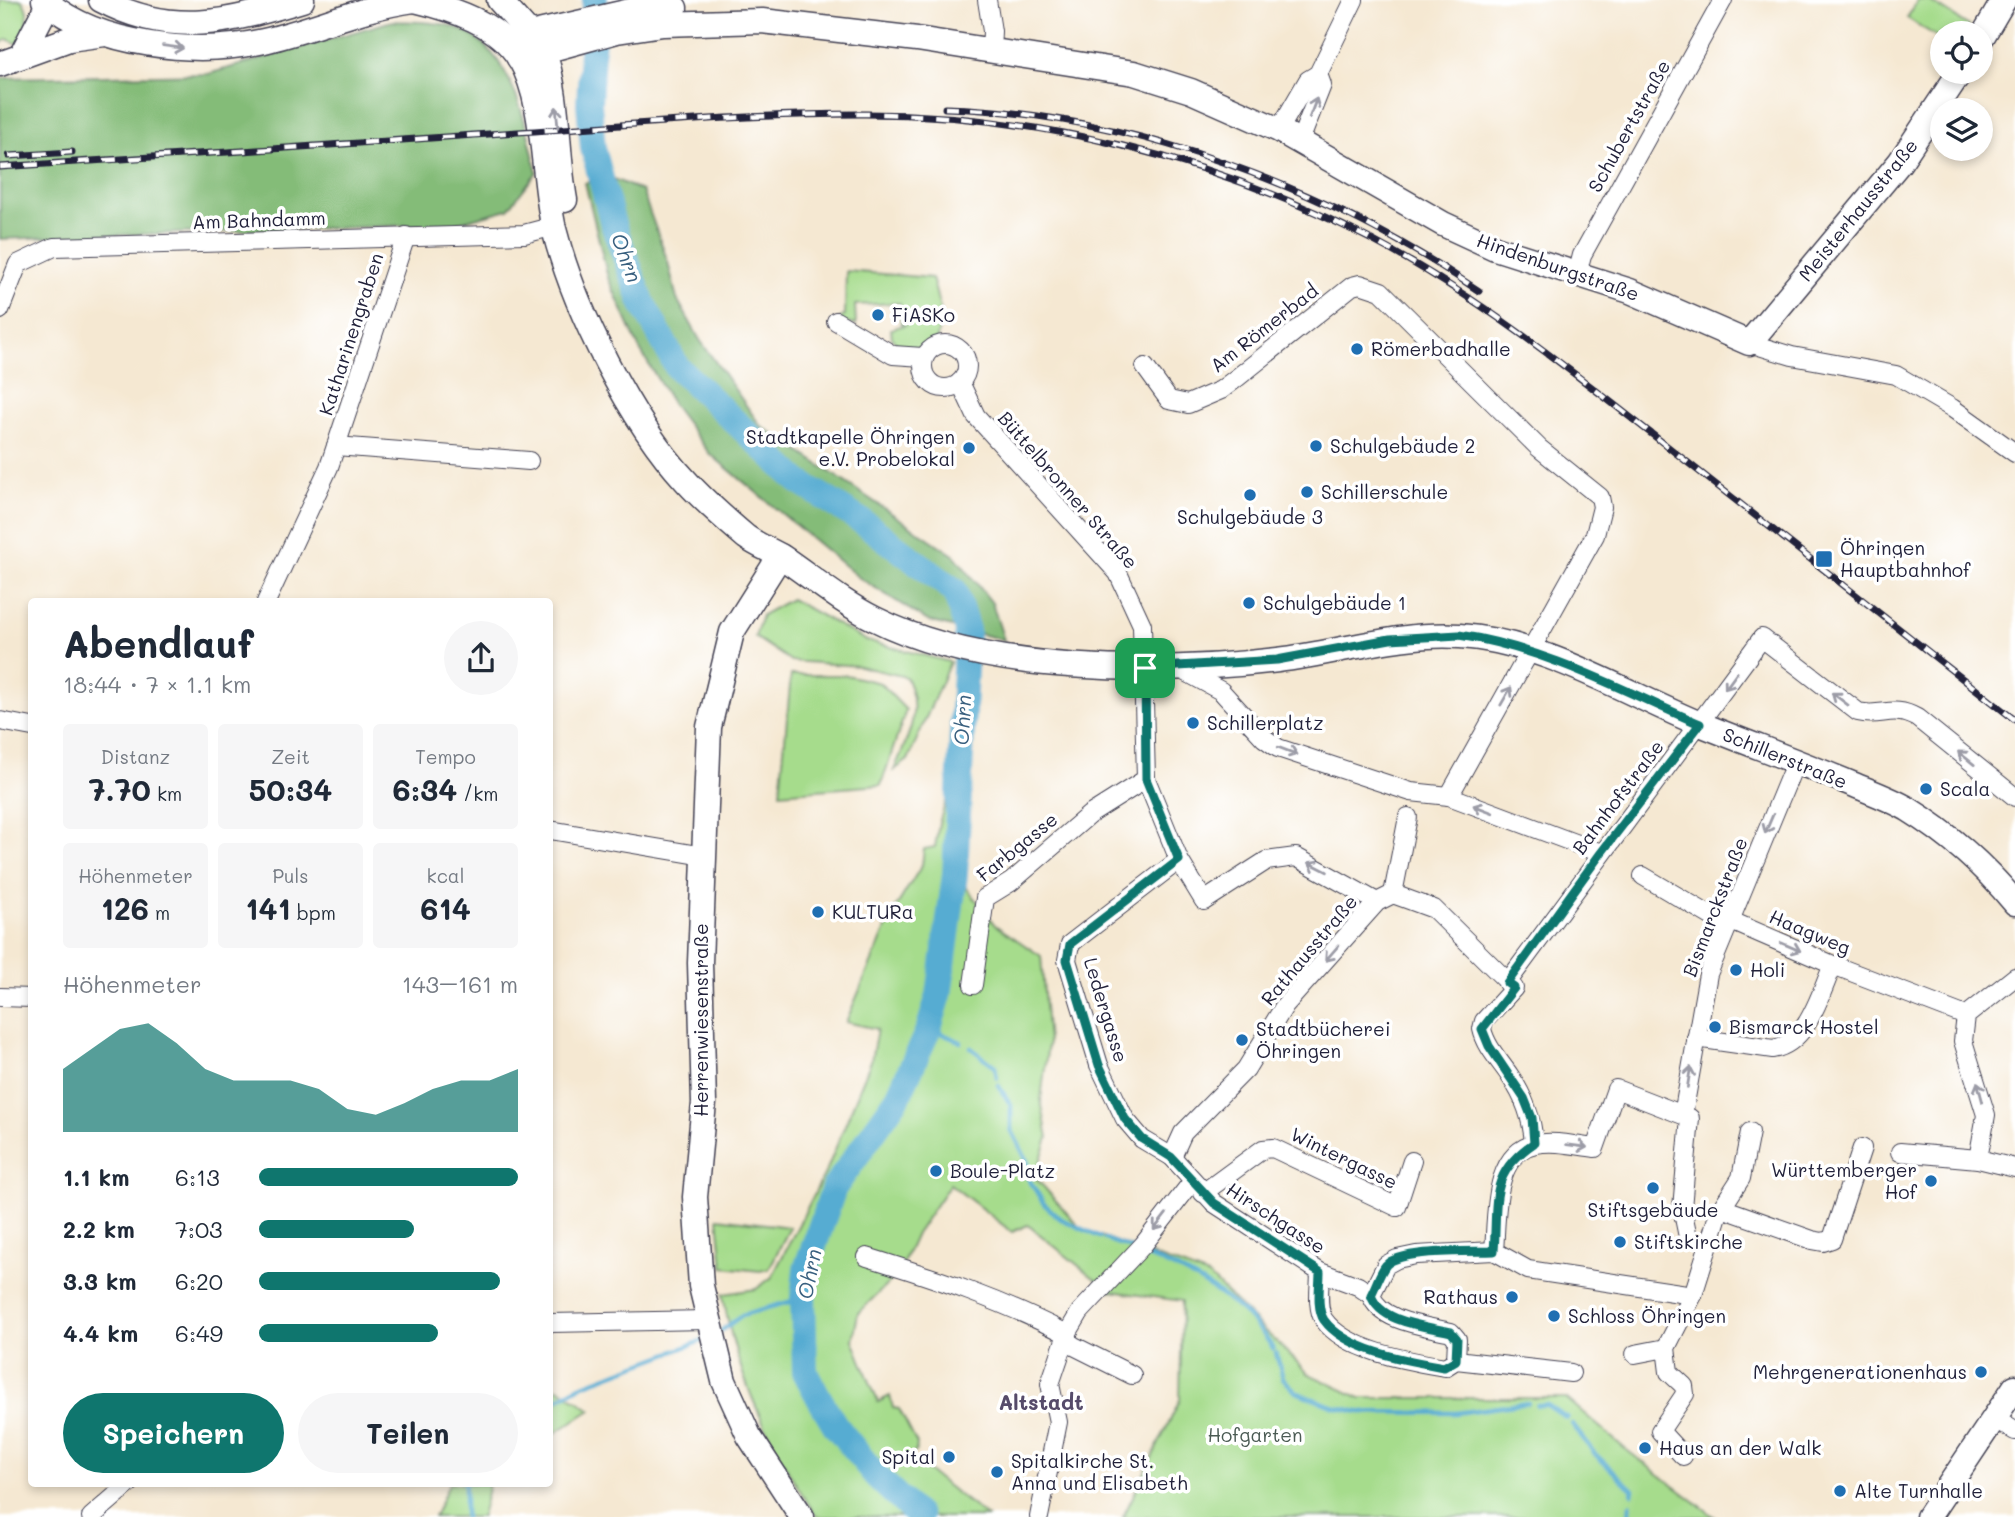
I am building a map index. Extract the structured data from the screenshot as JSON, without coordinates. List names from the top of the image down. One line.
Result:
{"streets":{"main road":["Meisterhausstraße","Hindenburgstraße","Schillerstraße","Herrenwiesenstraße"],"street":["Schubertstraße","Am Bahndamm","Am Römerbad","Katharinengraben","Büttelbronner Straße","Bahnhofstraße","Farbgasse","Bismarckstraße","Haagweg","Rathausstraße","Ledergasse","Wintergasse","Hirschgasse"]},"crossings":[["Schubertstraße","Hindenburgstraße"],["Meisterhausstraße","Hindenburgstraße"],["Am Bahndamm","Katharinengraben"],["Am Römerbad","Schillerstraße"],["Büttelbronner Straße","Schillerstraße"],["Büttelbronner Straße","Farbgasse"],["Schillerstraße","Bahnhofstraße"],["Schillerstraße","Bismarckstraße"],["Schillerstraße","Herrenwiesenstraße"],["Bismarckstraße","Haagweg"],["Rathausstraße","Ledergasse"],["Rathausstraße","Hirschgasse"],["Ledergasse","Hirschgasse"],["Wintergasse","Hirschgasse"]],"one_way":["Rathausstraße"],"districts":["Altstadt"],"water":["Ohrn"],"parks":["Hofgarten"],"places":{"other":["FiASKo","Römerbadhalle","Schulgebäude 2","Stadtkapelle Öhringen e.V. Probelokal","Schillerschule","Schulgebäude 3","Schulgebäude 1","Schillerplatz","Scala","KULTURa","Holi","Bismarck Hostel","Stadtbücherei Öhringen","Boule-Platz","Württemberger Hof","Stiftsgebäude","Stiftskirche","Rathaus","Schloss Öhringen","Mehrgenerationenhaus","Haus an der Walk","Spital","Spitalkirche St. Anna und Elisabeth","Alte Turnhalle"],"transit":["Öhringen Hauptbahnhof"]},"page":{"heading":["Abendlauf","18:44 · 7 × 1.1 km"],"stats":[["Distanz","7.70 km"],["Zeit","50:34"],["Tempo","6:34 /km"],["Höhenmeter","126 m"],["Puls","141 bpm"],["kcal","614"]],"chart":["Höhenmeter","143–161 m"],"list":[{"name":"1.1 km","note":"6:13"},{"name":"2.2 km","note":"7:03"},{"name":"3.3 km","note":"6:20"},{"name":"4.4 km","note":"6:49"}],"buttons":["Speichern","Teilen"]}}
